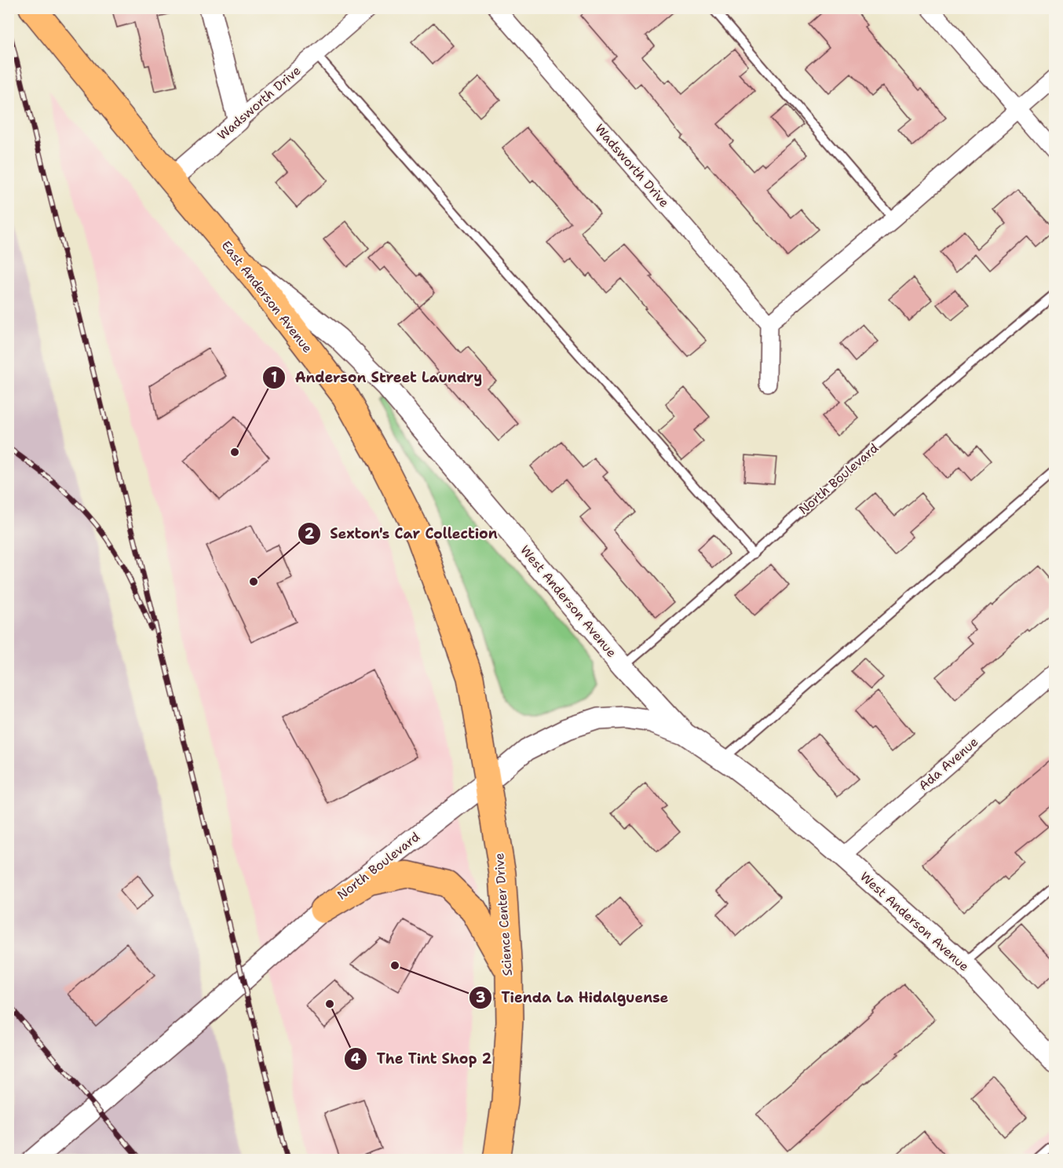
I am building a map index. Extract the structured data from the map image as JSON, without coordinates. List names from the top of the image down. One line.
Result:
{"streets":{"main road":["East Anderson Avenue","Science Center Drive"],"street":["Wadsworth Drive","North Boulevard","West Anderson Avenue","Ada Avenue"]},"crossings":[["Wadsworth Drive","East Anderson Avenue"],["East Anderson Avenue","North Boulevard"],["East Anderson Avenue","West Anderson Avenue"],["East Anderson Avenue","Science Center Drive"],["North Boulevard","West Anderson Avenue"],["North Boulevard","Science Center Drive"],["West Anderson Avenue","Ada Avenue"]],"places":["Anderson Street Laundry","Sexton's Car Collection","Tienda La Hidalguense","The Tint Shop 2"]}
